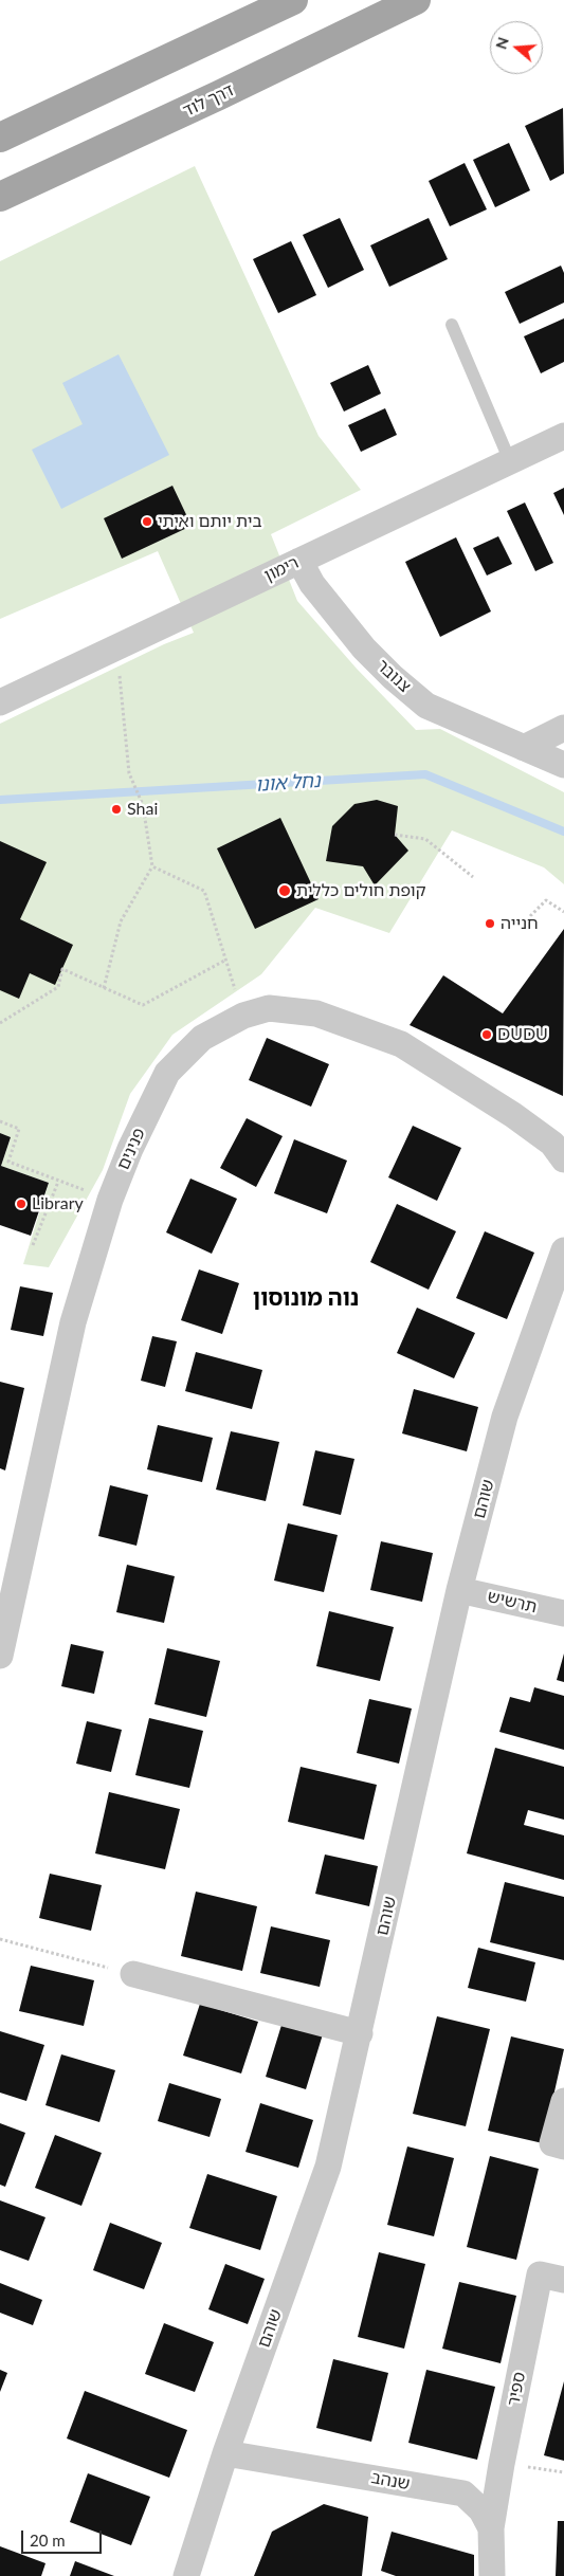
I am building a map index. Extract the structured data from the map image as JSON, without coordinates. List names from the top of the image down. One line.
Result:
{"streets":{"main road":["דרך לוד"],"street":["רימון","צנובר","פנינים","שוהם","תרשיש","ספיר","שנהב"]},"crossings":[["רימון","צנובר"],["שוהם","תרשיש"],["שוהם","שנהב"],["ספיר","שנהב"]],"districts":["נוה מונוסון"],"water":["נחל אונו"],"places":["בית יותם ואיתי","Shai","קופת חולים כללית","חנייה","DUDU","Library"],"scale_bar":"20 m","north":"left"}
